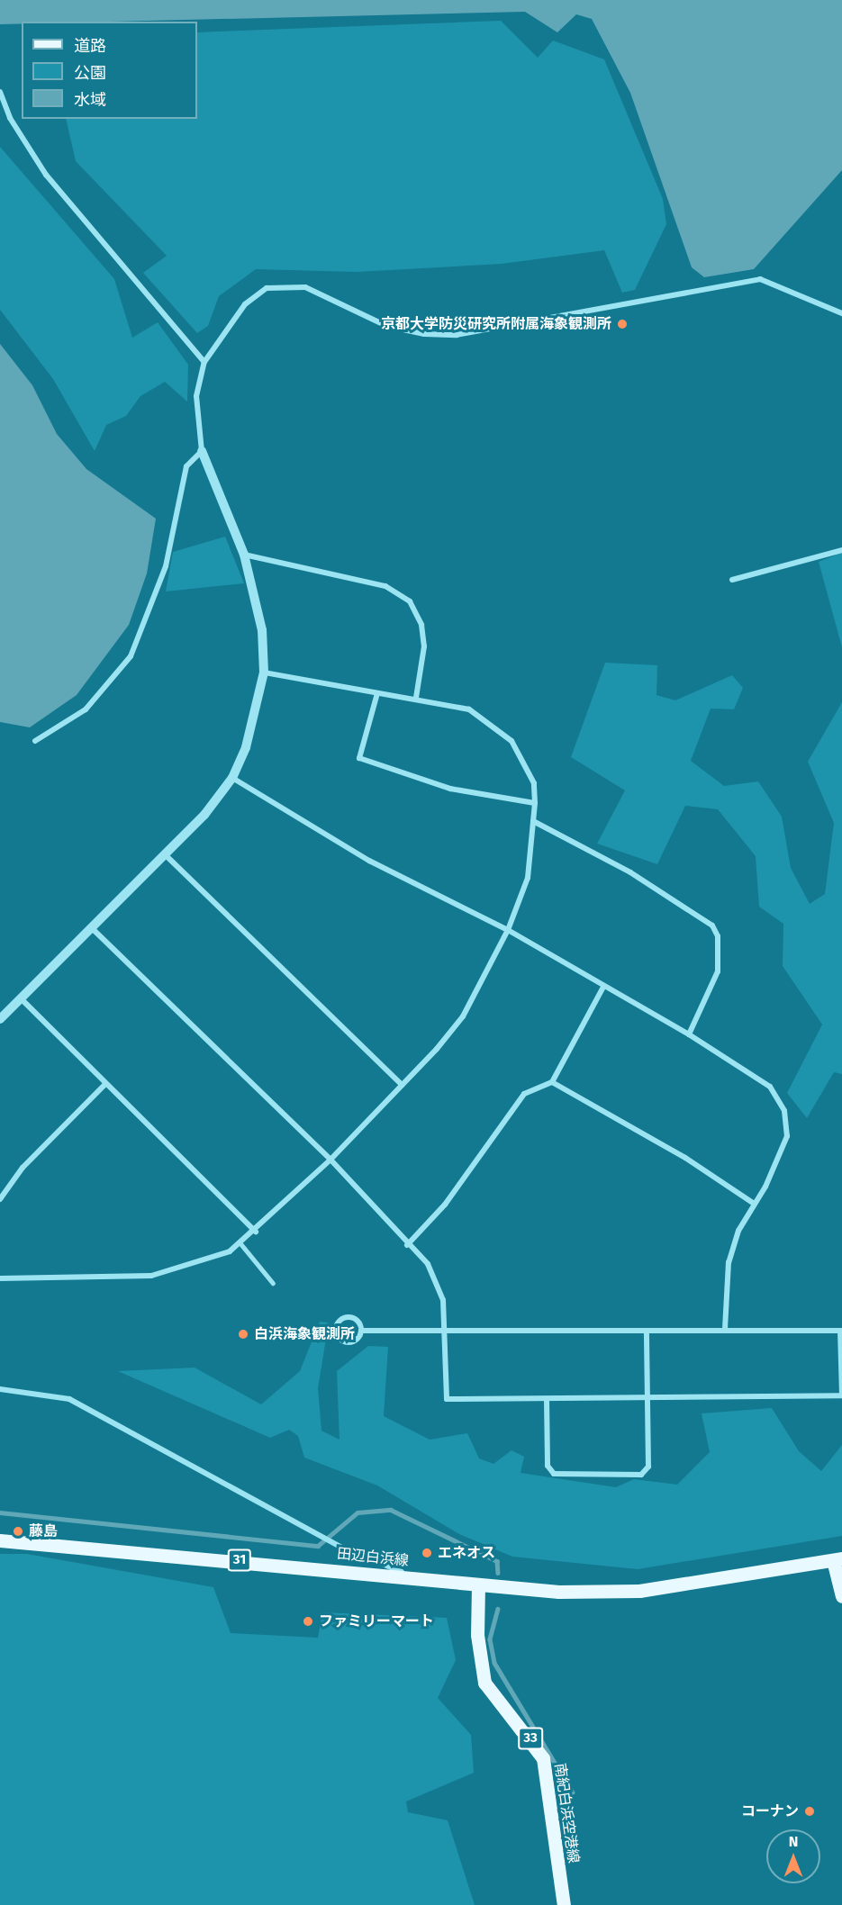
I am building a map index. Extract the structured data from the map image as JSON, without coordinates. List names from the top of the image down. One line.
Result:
{"streets":{"main road":["田辺白浜線","31","33","南紀白浜空港線"]},"crossings":[["田辺白浜線","南紀白浜空港線"]],"places":["京都大学防災研究所附属海象観測所","白浜海象観測所","藤島","エネオス","ファミリーマート","コーナン"],"legend":["道路","公園","水域"],"north":"top"}
